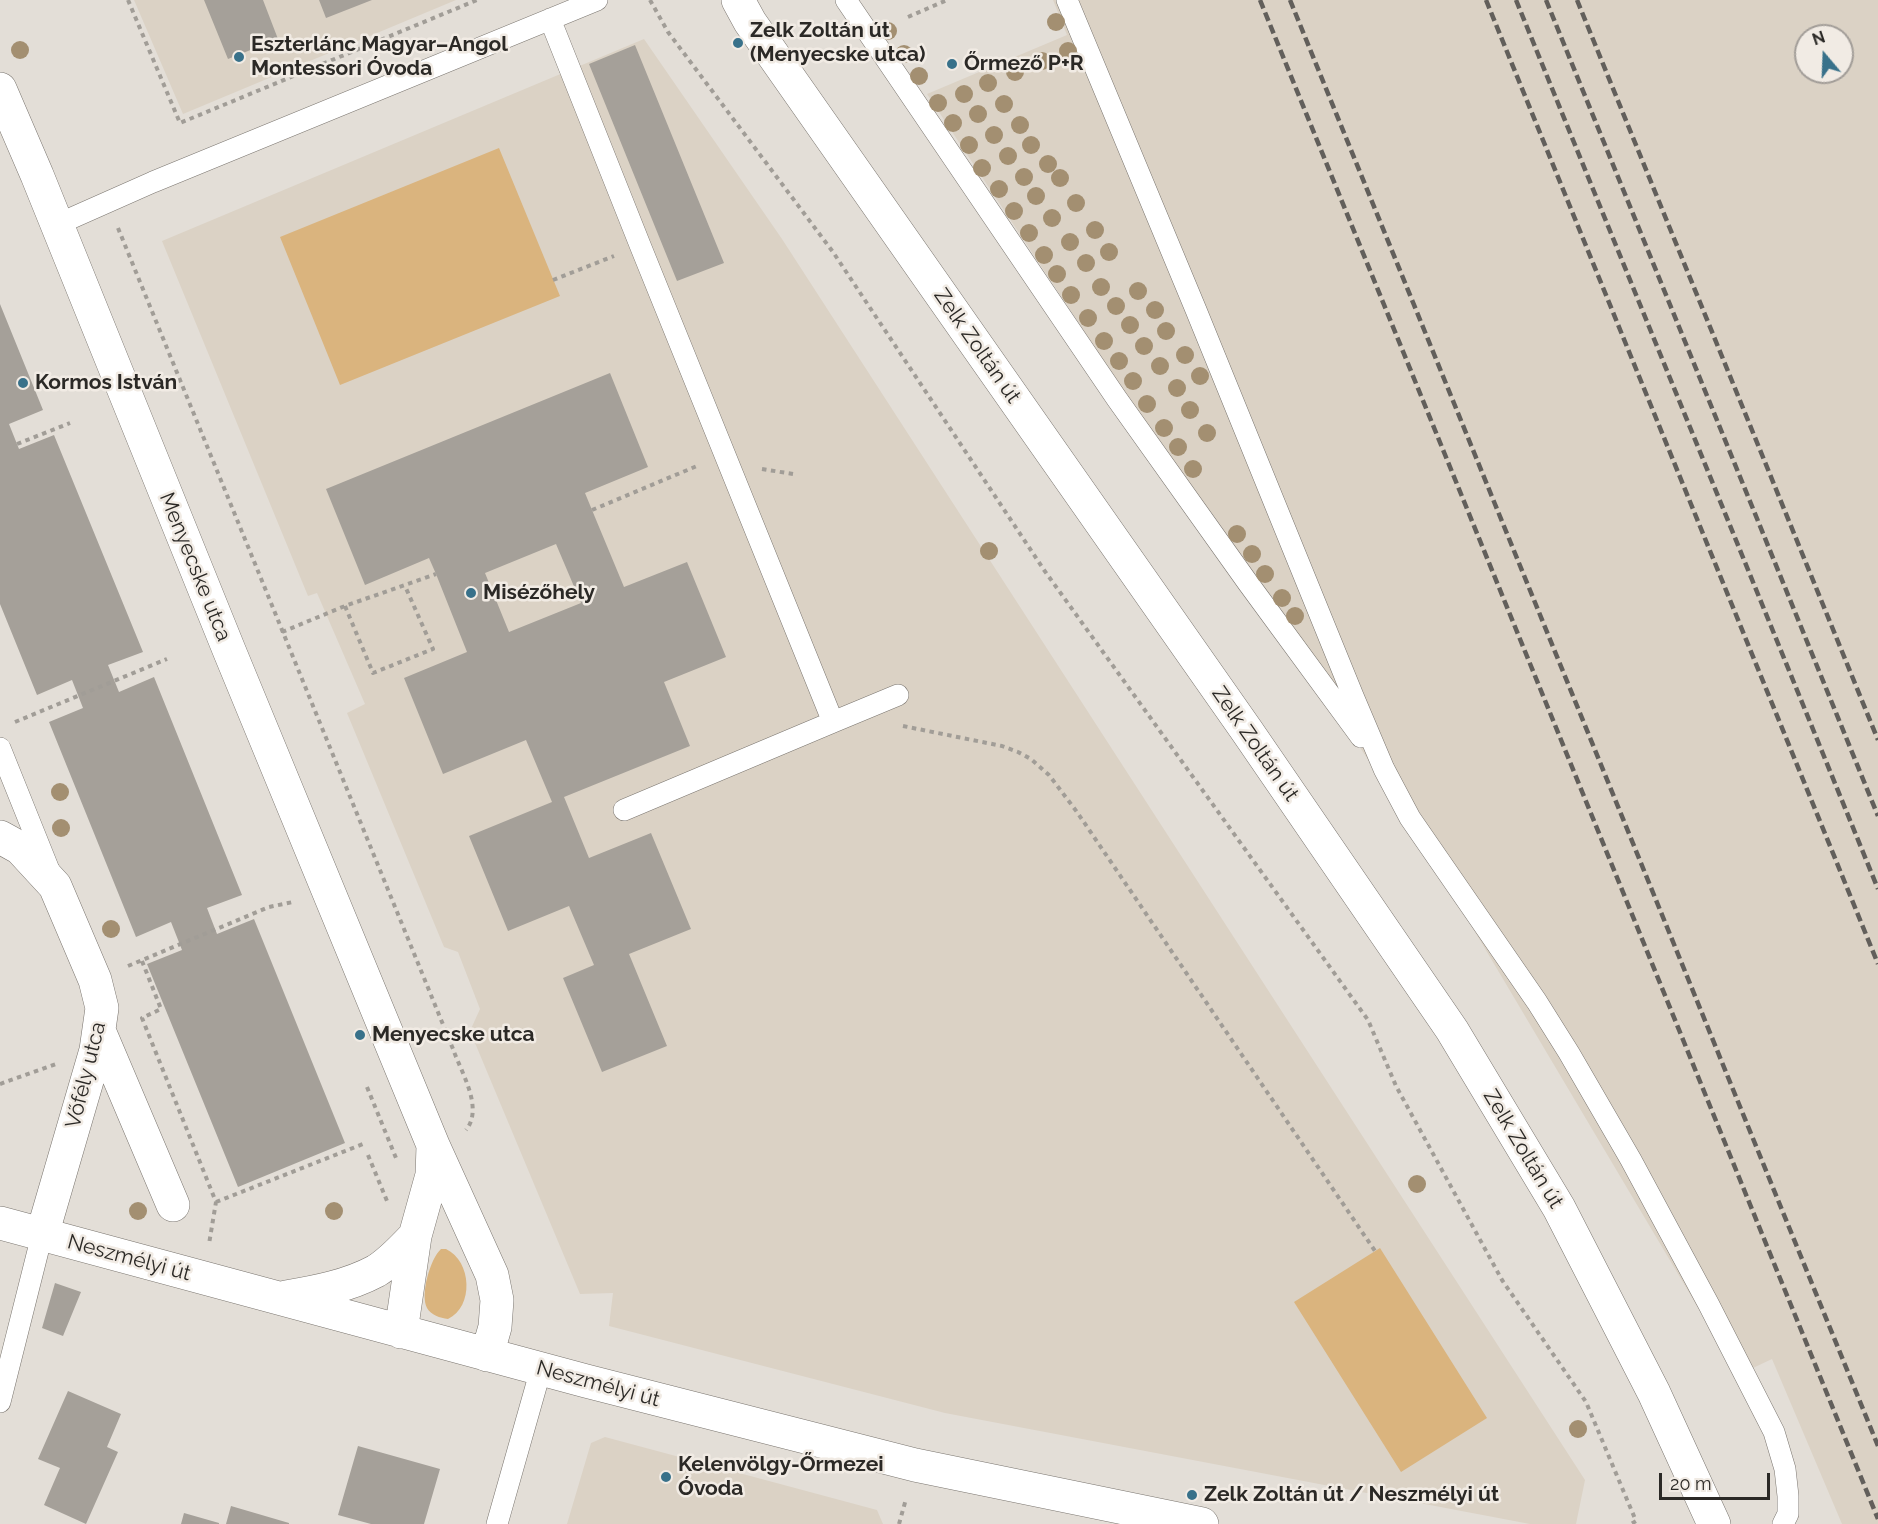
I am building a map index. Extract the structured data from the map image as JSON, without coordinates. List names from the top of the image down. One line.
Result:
{"streets":{"street":["Zelk Zoltán út","Menyecske utca","Vőfély utca","Neszmélyi út"]},"crossings":[["Menyecske utca","Neszmélyi út"],["Vőfély utca","Neszmélyi út"]],"places":["Zelk Zoltán út (Menyecske utca)","Eszterlánc Magyar–Angol Montessori Óvoda","Őrmező P+R","Kormos István","Misézőhely","Menyecske utca","Kelenvölgy-Őrmezei Óvoda","Zelk Zoltán út / Neszmélyi út"],"scale_bar":"20 m","north":"top"}
